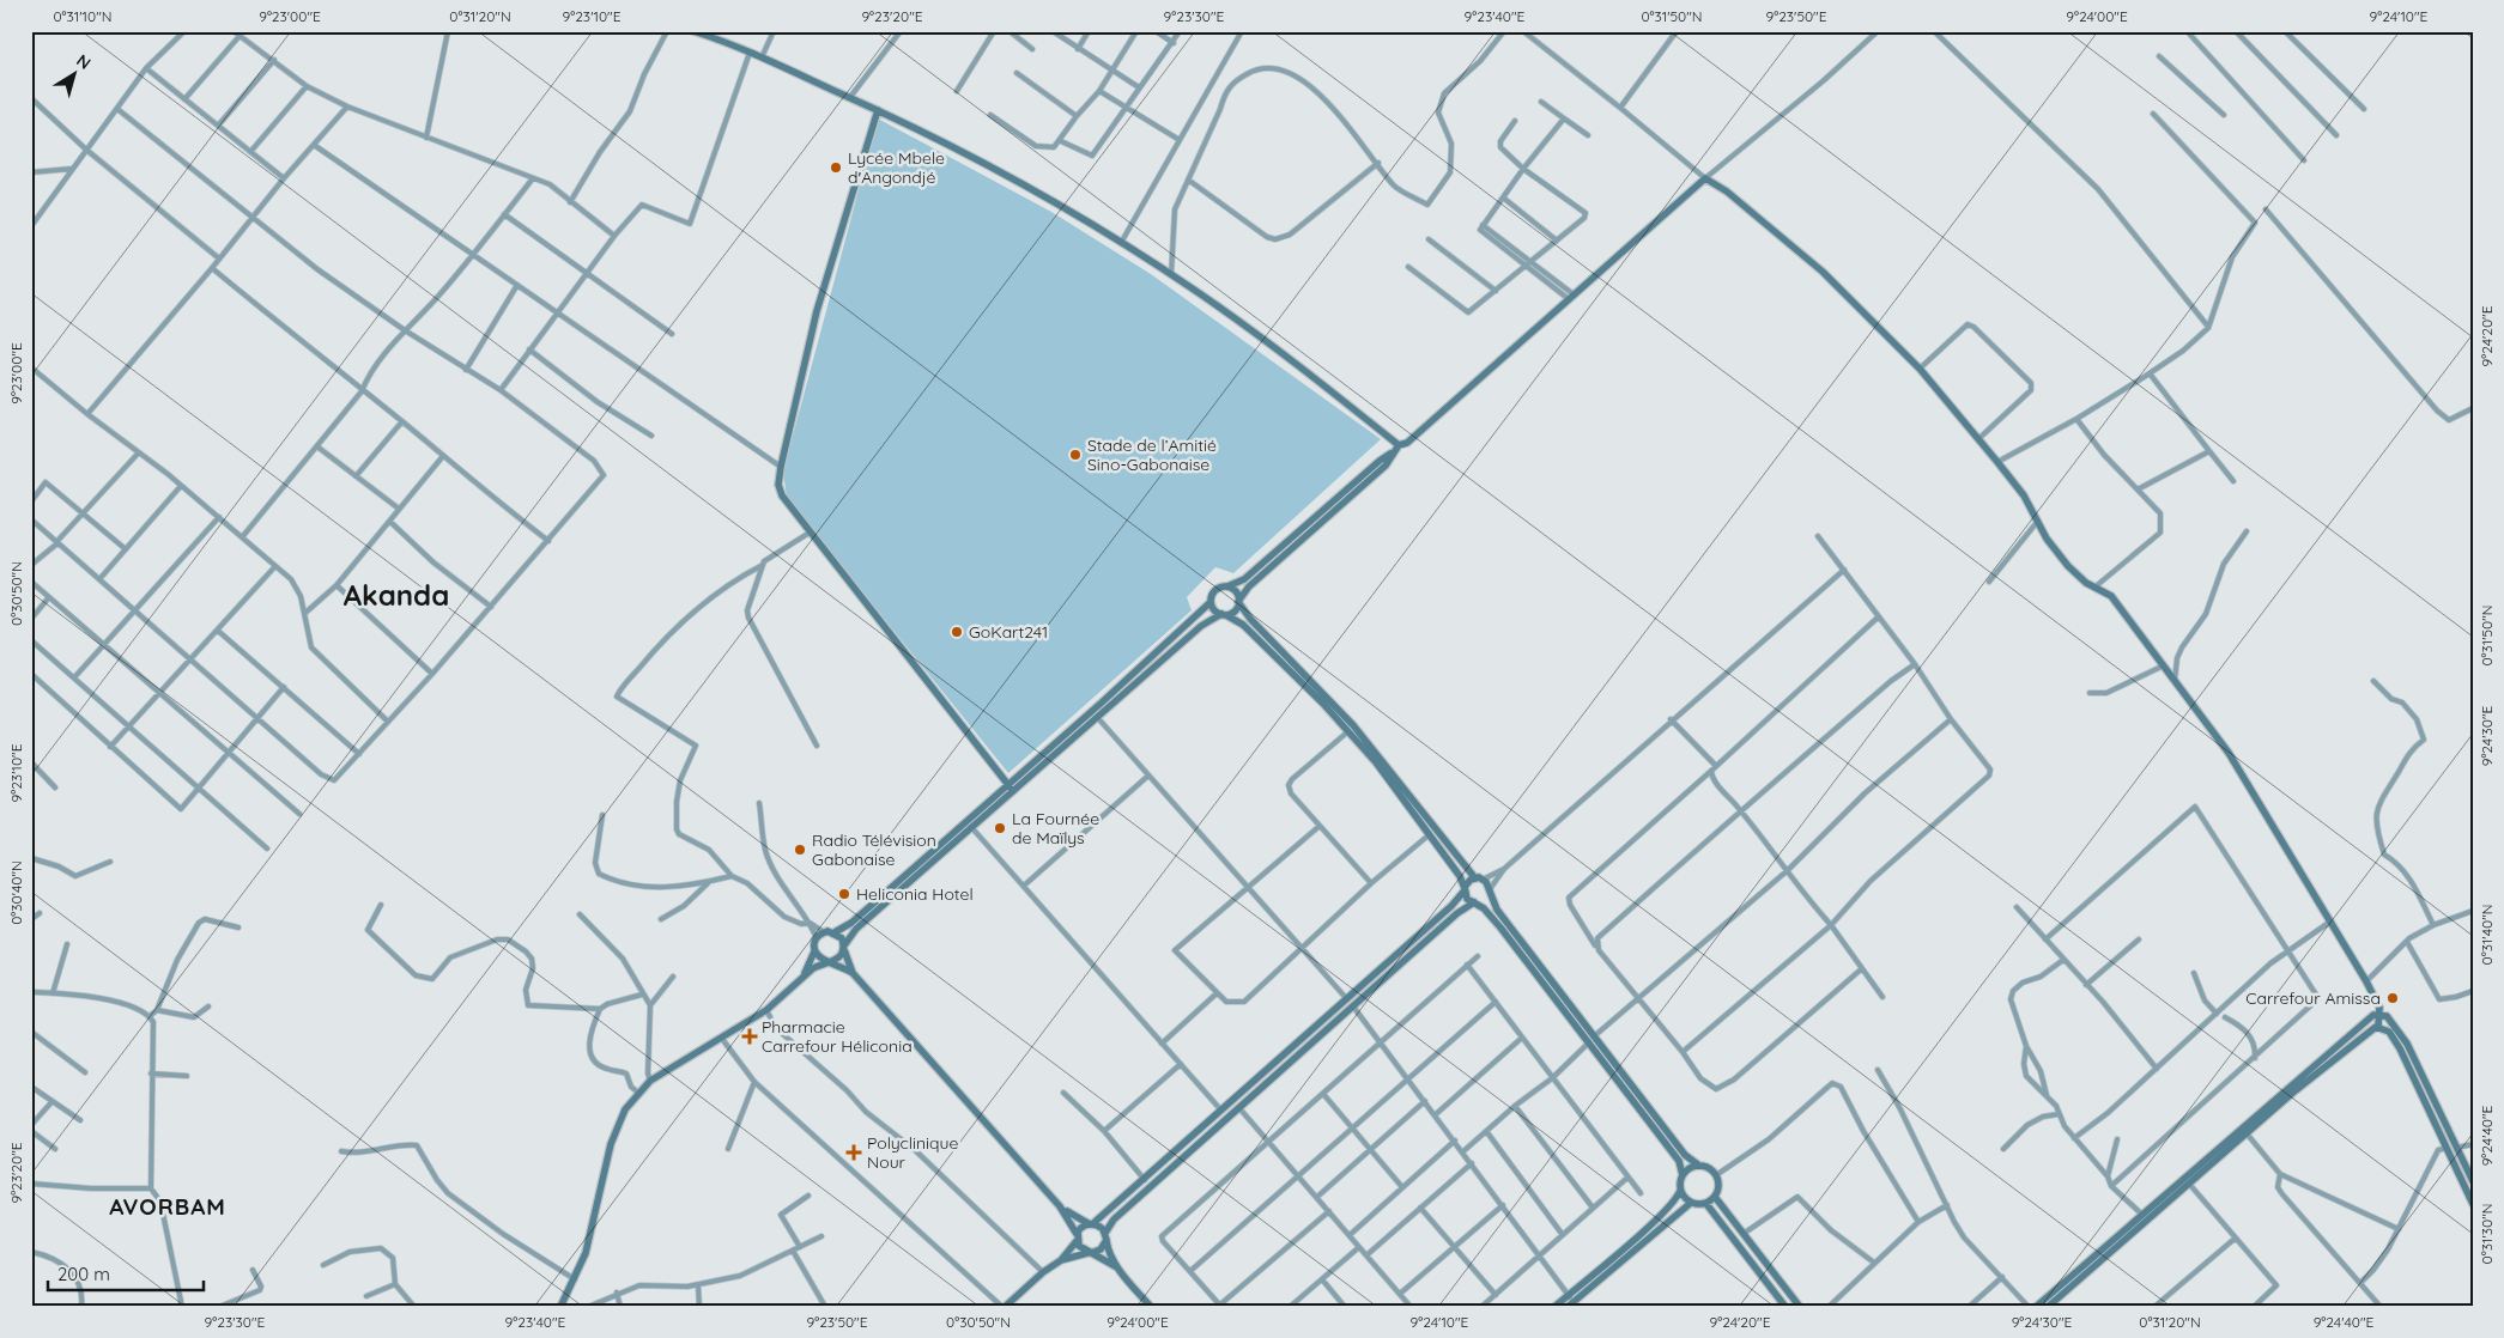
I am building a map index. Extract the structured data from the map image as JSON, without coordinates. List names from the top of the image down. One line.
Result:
{"districts":["Akanda","AVORBAM"],"places":{"other":["Lycée Mbele d'Angondjé","Stade de l’Amitié Sino-Gabonaise","GoKart241","La Fournée de Maïlys","Radio Télévision Gabonaise","Heliconia Hotel","Carrefour Amissa"],"health":["Pharmacie Carrefour Héliconia","Polyclinique Nour"]},"scale_bar":"200 m","north":"top right","coordinates":["0°31'10\"N","9°23'00\"E","0°31'20\"N","9°23'10\"E","9°23'20\"E","9°23'30\"E","9°23'40\"E","0°31'50\"N","9°23'50\"E","9°24'00\"E","9°24'10\"E","9°24'20\"E","0°30'50\"N","9°24'30\"E","0°30'40\"N","0°31'40\"N","9°24'40\"E","0°31'30\"N"]}
